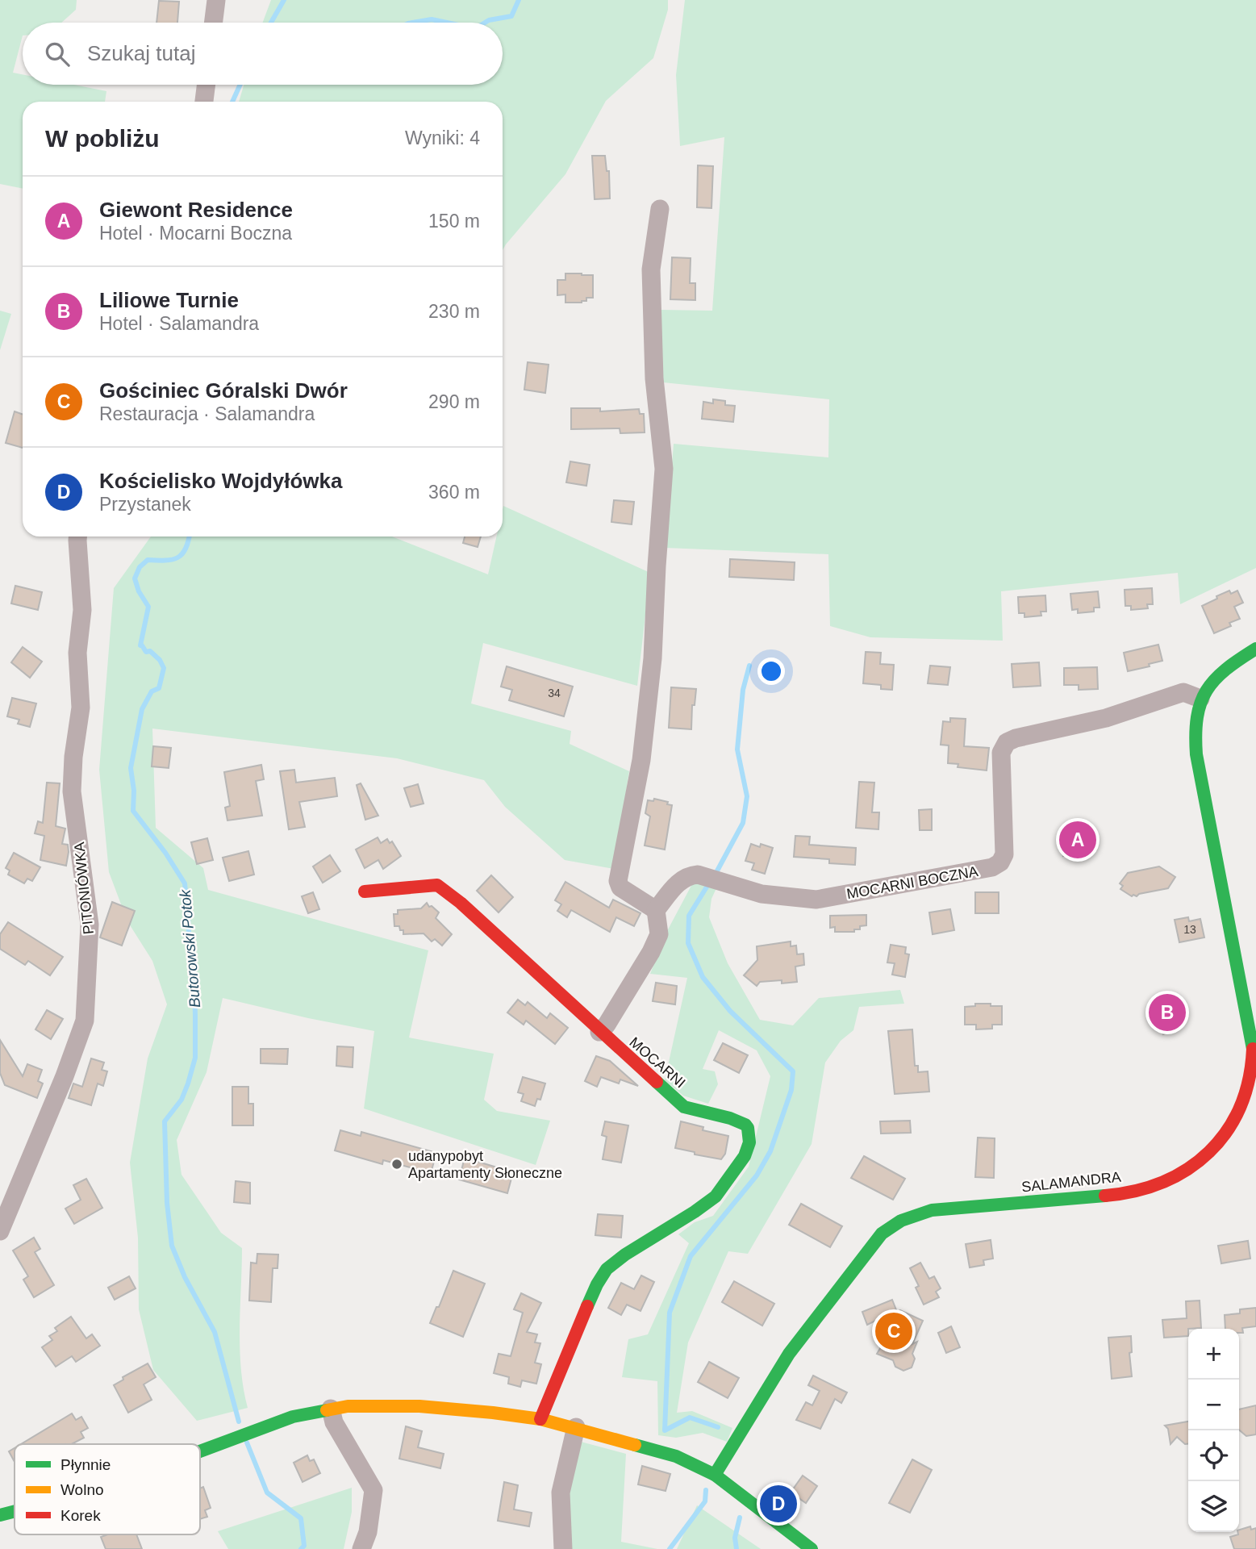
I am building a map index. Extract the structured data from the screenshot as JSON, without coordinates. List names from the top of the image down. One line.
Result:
{"streets":{"street":["MOCARNI BOCZNA","PITONIÓWKA","MOCARNI","SALAMANDRA"]},"crossings":[["MOCARNI BOCZNA","SALAMANDRA"]],"water":["Butorowski Potok"],"places":["udanypobyt Apartamenty Słoneczne"],"house_numbers":["34","13"],"legend":["Płynnie","Wolno","Korek"],"page":{"search":"Szukaj tutaj","heading":["W pobliżu","Wyniki: 4"],"list":[{"mark":"A","name":"Giewont Residence","note":"Hotel · Mocarni Boczna","value":"150 m"},{"mark":"B","name":"Liliowe Turnie","note":"Hotel · Salamandra","value":"230 m"},{"mark":"C","name":"Gościniec Góralski Dwór","note":"Restauracja · Salamandra","value":"290 m"},{"mark":"D","name":"Kościelisko Wojdyłówka","note":"Przystanek","value":"360 m"}],"pins":["A","B","C","D"],"map_buttons":["+","−"]}}
